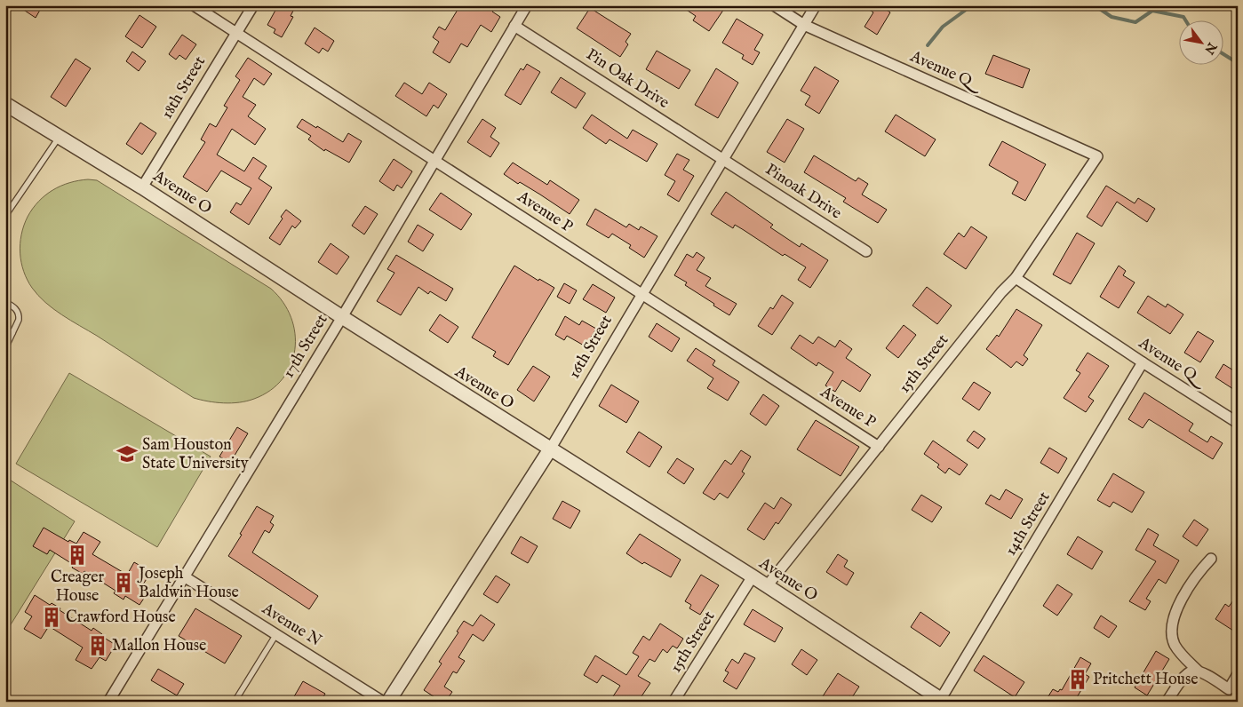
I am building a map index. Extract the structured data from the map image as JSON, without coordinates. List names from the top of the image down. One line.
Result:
{"streets":{"street":["Avenue Q","Pin Oak Drive","18th Street","Pinoak Drive","Avenue O","Avenue P","17th Street","16th Street","15th Street","14th Street","Avenue N"]},"crossings":[["Avenue Q","16th Street"],["Avenue Q","15th Street"],["Avenue Q","14th Street"],["Pin Oak Drive","Pinoak Drive"],["Pin Oak Drive","17th Street"],["Pin Oak Drive","16th Street"],["18th Street","Avenue O"],["18th Street","Avenue P"],["Pinoak Drive","16th Street"],["Avenue O","17th Street"],["Avenue O","16th Street"],["Avenue O","15th Street"],["Avenue O","14th Street"],["Avenue P","17th Street"],["Avenue P","16th Street"],["Avenue P","15th Street"],["17th Street","Avenue N"]],"places":{"school or university":["Sam Houston State University"],"building":["Creager House","Joseph Baldwin House","Crawford House","Mallon House","Pritchett House"]},"north":"bottom right"}
